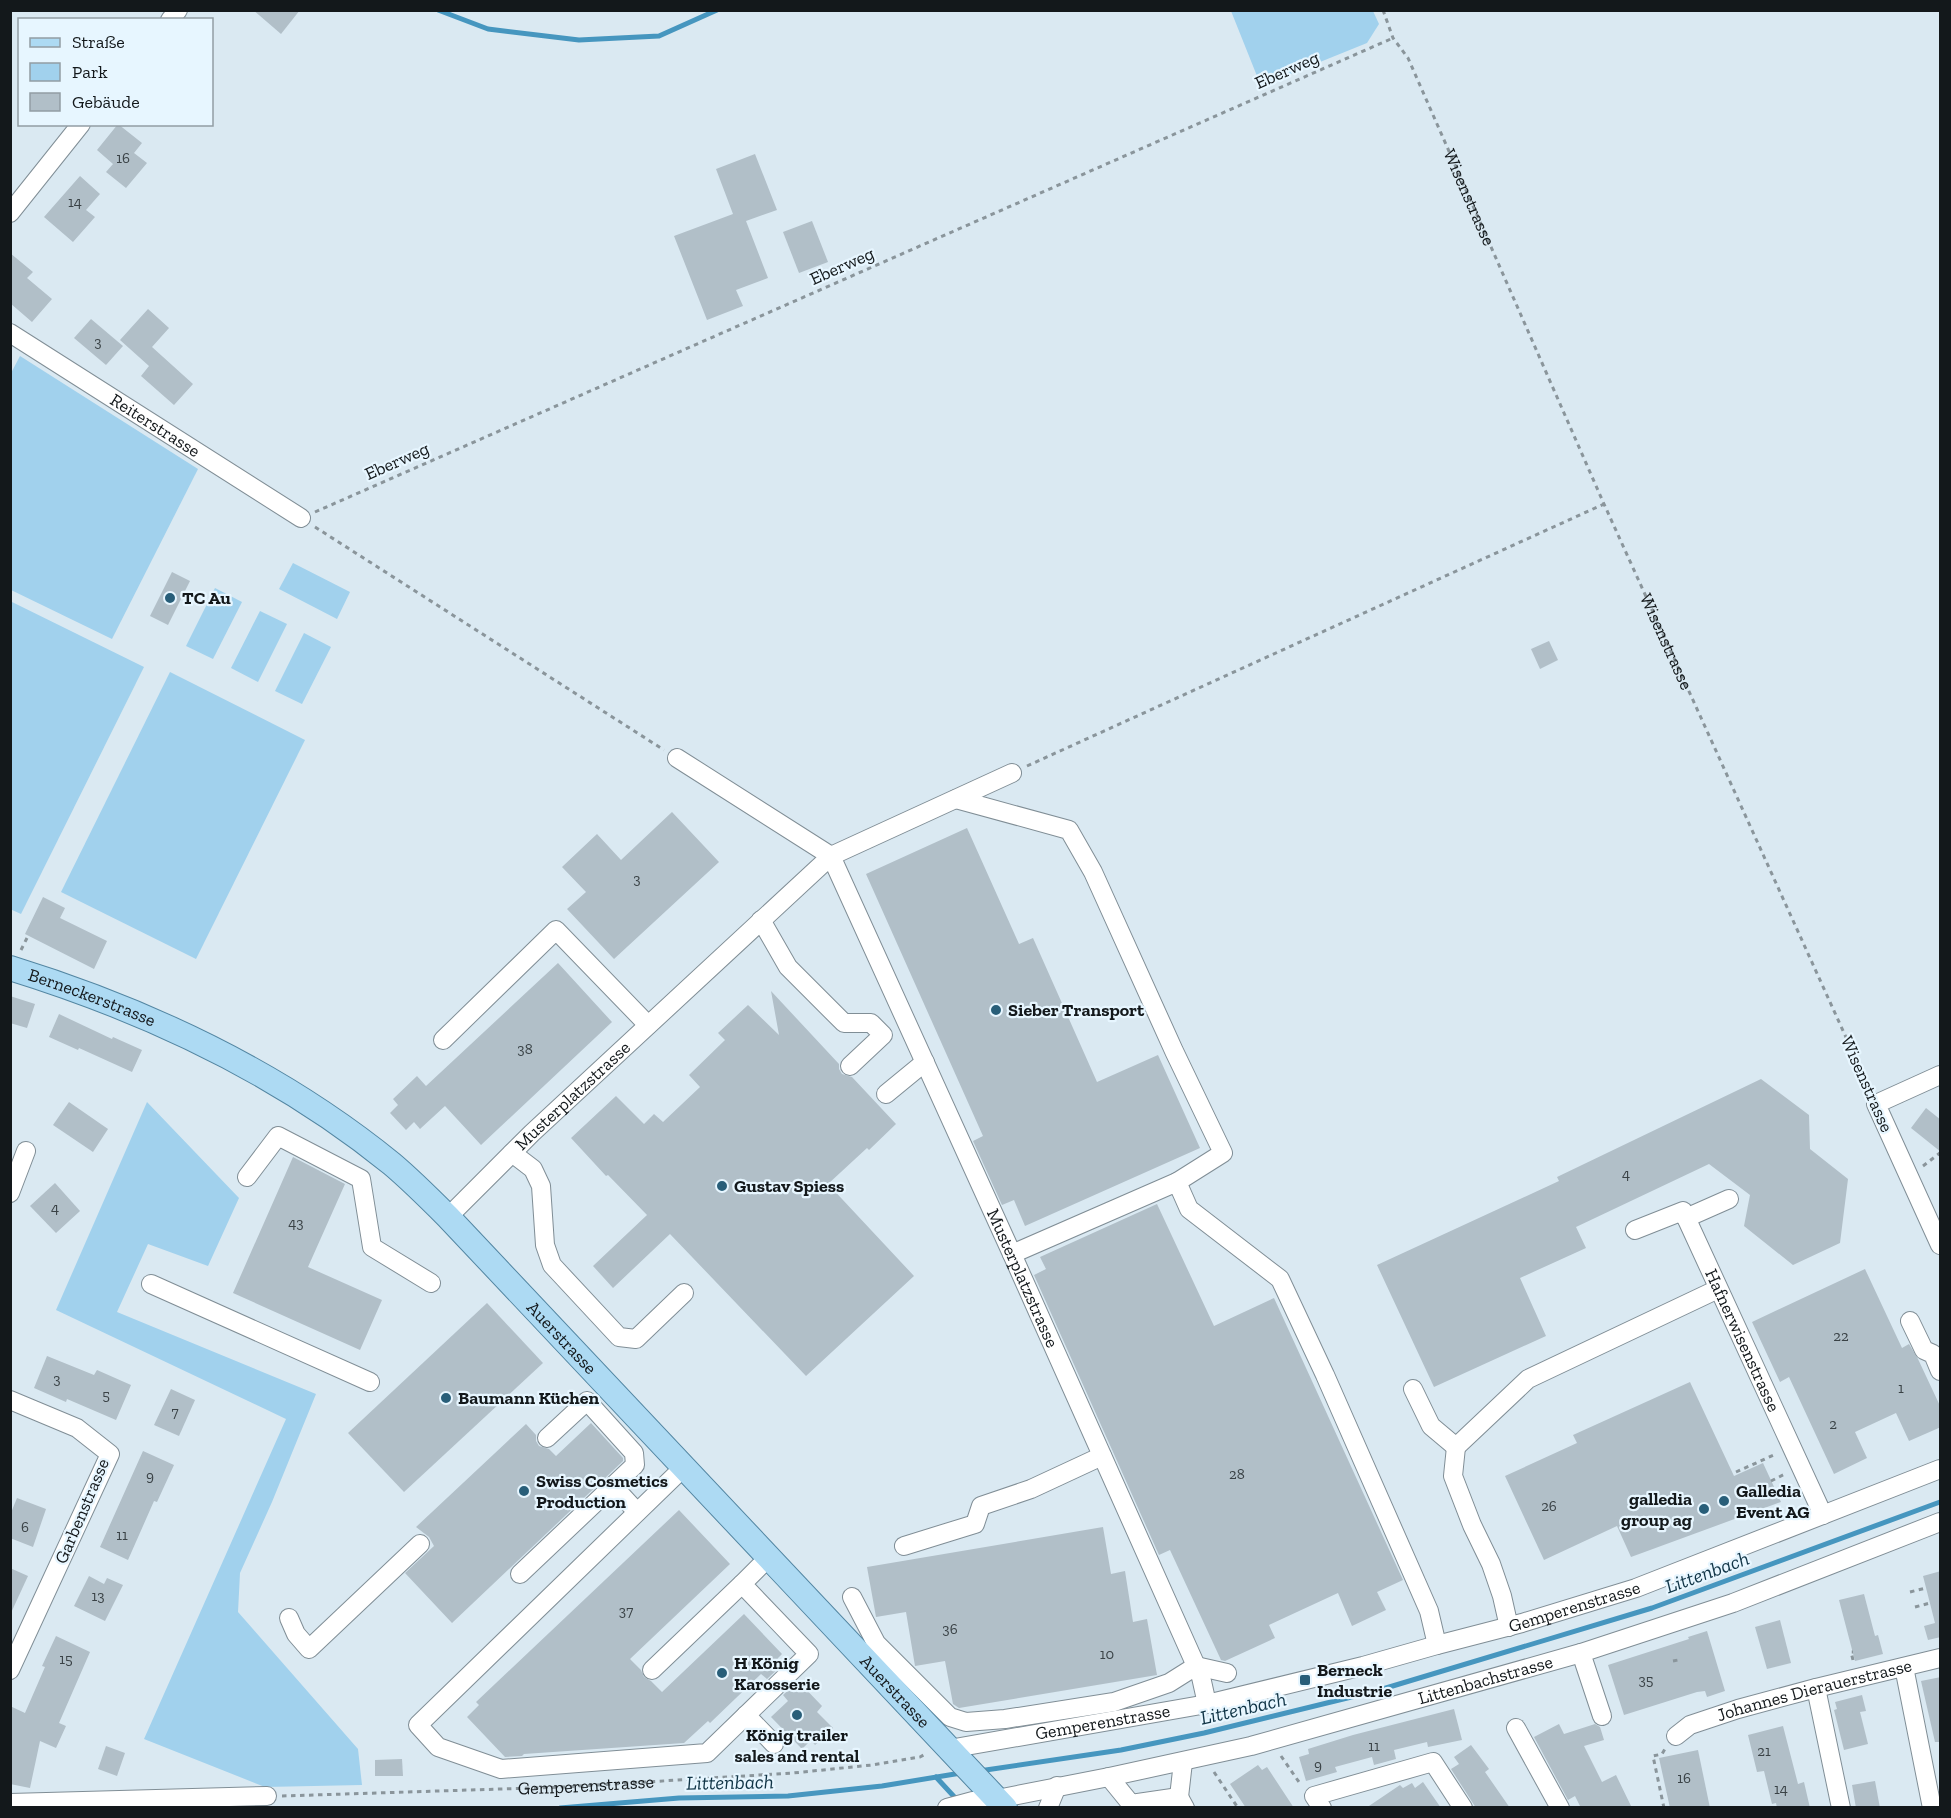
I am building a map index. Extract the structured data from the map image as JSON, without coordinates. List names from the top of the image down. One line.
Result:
{"streets":{"main road":["Berneckerstrasse","Auerstrasse"],"street":["Wisenstrasse","Reiterstrasse","Musterplatzstrasse","Hafnerwisenstrasse","Garbenstrasse","Gemperenstrasse","Littenbachstrasse","Johannes Dierauerstrasse"],"path":["Eberweg"]},"crossings":[["Eberweg","Wisenstrasse"],["Eberweg","Reiterstrasse"],["Berneckerstrasse","Auerstrasse"],["Musterplatzstrasse","Auerstrasse"],["Musterplatzstrasse","Gemperenstrasse"],["Auerstrasse","Gemperenstrasse"],["Auerstrasse","Littenbachstrasse"],["Hafnerwisenstrasse","Gemperenstrasse"]],"water":["Littenbach"],"places":{"other":["TC Au","Sieber Transport","Gustav Spiess","Baumann Küchen","Swiss Cosmetics Production","Galledia Event AG","galledia group ag","H König Karosserie","König trailer sales and rental"],"transit":["Berneck Industrie"]},"house_numbers":["16","14","3","3","38","4","4","43","22","3","1","5","7","2","28","9","26","6","11","13","37","36","10","15","35","11","21","9","16","14"],"legend":["Straße","Park","Gebäude"]}
